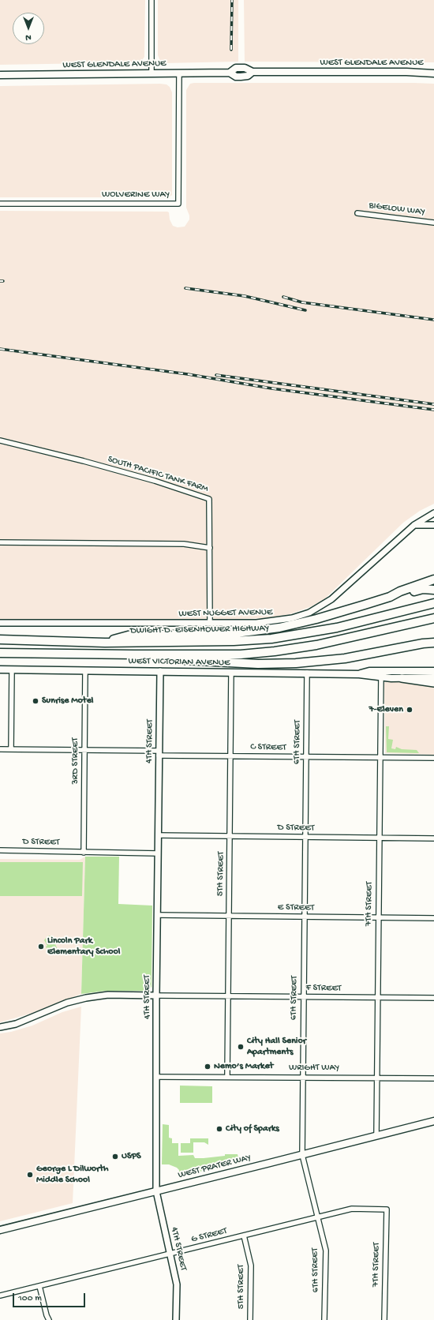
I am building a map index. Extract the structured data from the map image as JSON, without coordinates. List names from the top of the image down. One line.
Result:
{"streets":{"highway":["DWIGHT D. EISENHOWER HIGHWAY"],"main road":["WEST GLENDALE AVENUE","WEST VICTORIAN AVENUE","WEST PRATER WAY"],"street":["WOLVERINE WAY","BIGELOW WAY","SOUTH PACIFIC TANK FARM","WEST NUGGET AVENUE","4TH STREET","6TH STREET","C STREET","3RD STREET","D STREET","5TH STREET","7TH STREET","E STREET","F STREET","WRIGHT WAY","G STREET"]},"crossings":[["WEST GLENDALE AVENUE","WOLVERINE WAY"],["SOUTH PACIFIC TANK FARM","WEST NUGGET AVENUE"],["WEST VICTORIAN AVENUE","4TH STREET"],["WEST VICTORIAN AVENUE","6TH STREET"],["WEST VICTORIAN AVENUE","3RD STREET"],["WEST VICTORIAN AVENUE","5TH STREET"],["WEST VICTORIAN AVENUE","7TH STREET"],["4TH STREET","C STREET"],["4TH STREET","D STREET"],["4TH STREET","E STREET"],["4TH STREET","F STREET"],["4TH STREET","WRIGHT WAY"],["4TH STREET","WEST PRATER WAY"],["4TH STREET","G STREET"],["6TH STREET","C STREET"],["6TH STREET","D STREET"],["6TH STREET","E STREET"],["6TH STREET","F STREET"],["6TH STREET","WRIGHT WAY"],["6TH STREET","WEST PRATER WAY"],["6TH STREET","G STREET"],["C STREET","3RD STREET"],["C STREET","5TH STREET"],["C STREET","7TH STREET"],["3RD STREET","D STREET"],["D STREET","5TH STREET"],["D STREET","7TH STREET"],["5TH STREET","E STREET"],["5TH STREET","F STREET"],["5TH STREET","WRIGHT WAY"],["5TH STREET","G STREET"],["7TH STREET","E STREET"],["7TH STREET","F STREET"],["7TH STREET","WRIGHT WAY"],["7TH STREET","WEST PRATER WAY"],["7TH STREET","G STREET"]],"places":["Sunrise Motel","7-Eleven","Lincoln Park Elementary School","City Hall Senior Apartments","Nemo’s Market","City of Sparks","USPS","George L Dilworth Middle School"],"scale_bar":"100 m","north":"bottom"}
